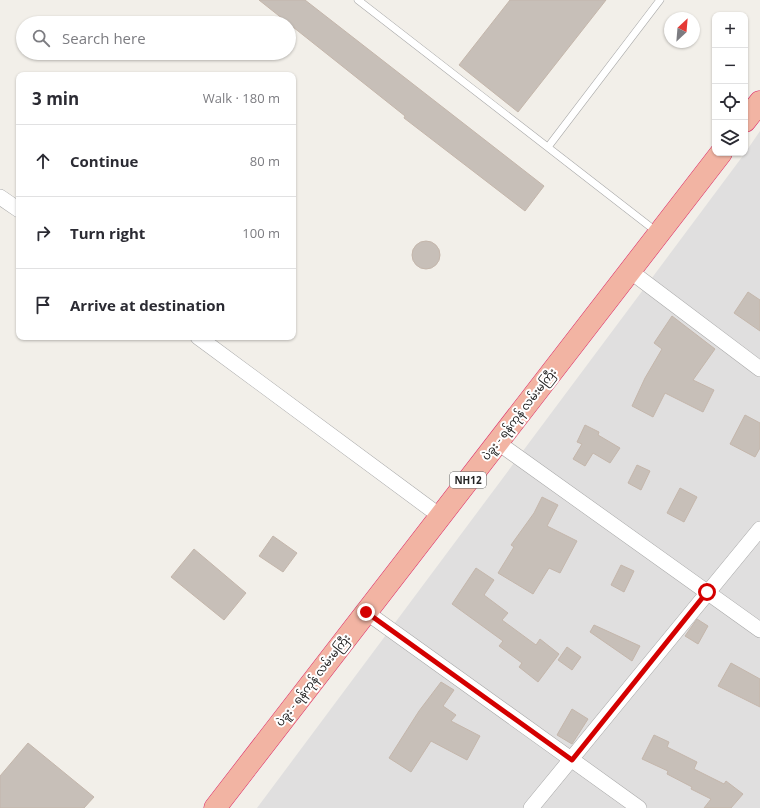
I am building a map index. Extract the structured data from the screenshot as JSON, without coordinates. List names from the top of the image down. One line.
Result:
{"streets":{"highway":["ပဲခူး - ရန်ကုန် လမ်းမကြီး","NH12"]},"north":"top right","page":{"map_buttons":["+","−"],"search":"Search here","heading":["3 min","Walk · 180 m"],"list":[["Continue","80 m"],["Turn right","100 m"],"Arrive at destination"]}}
